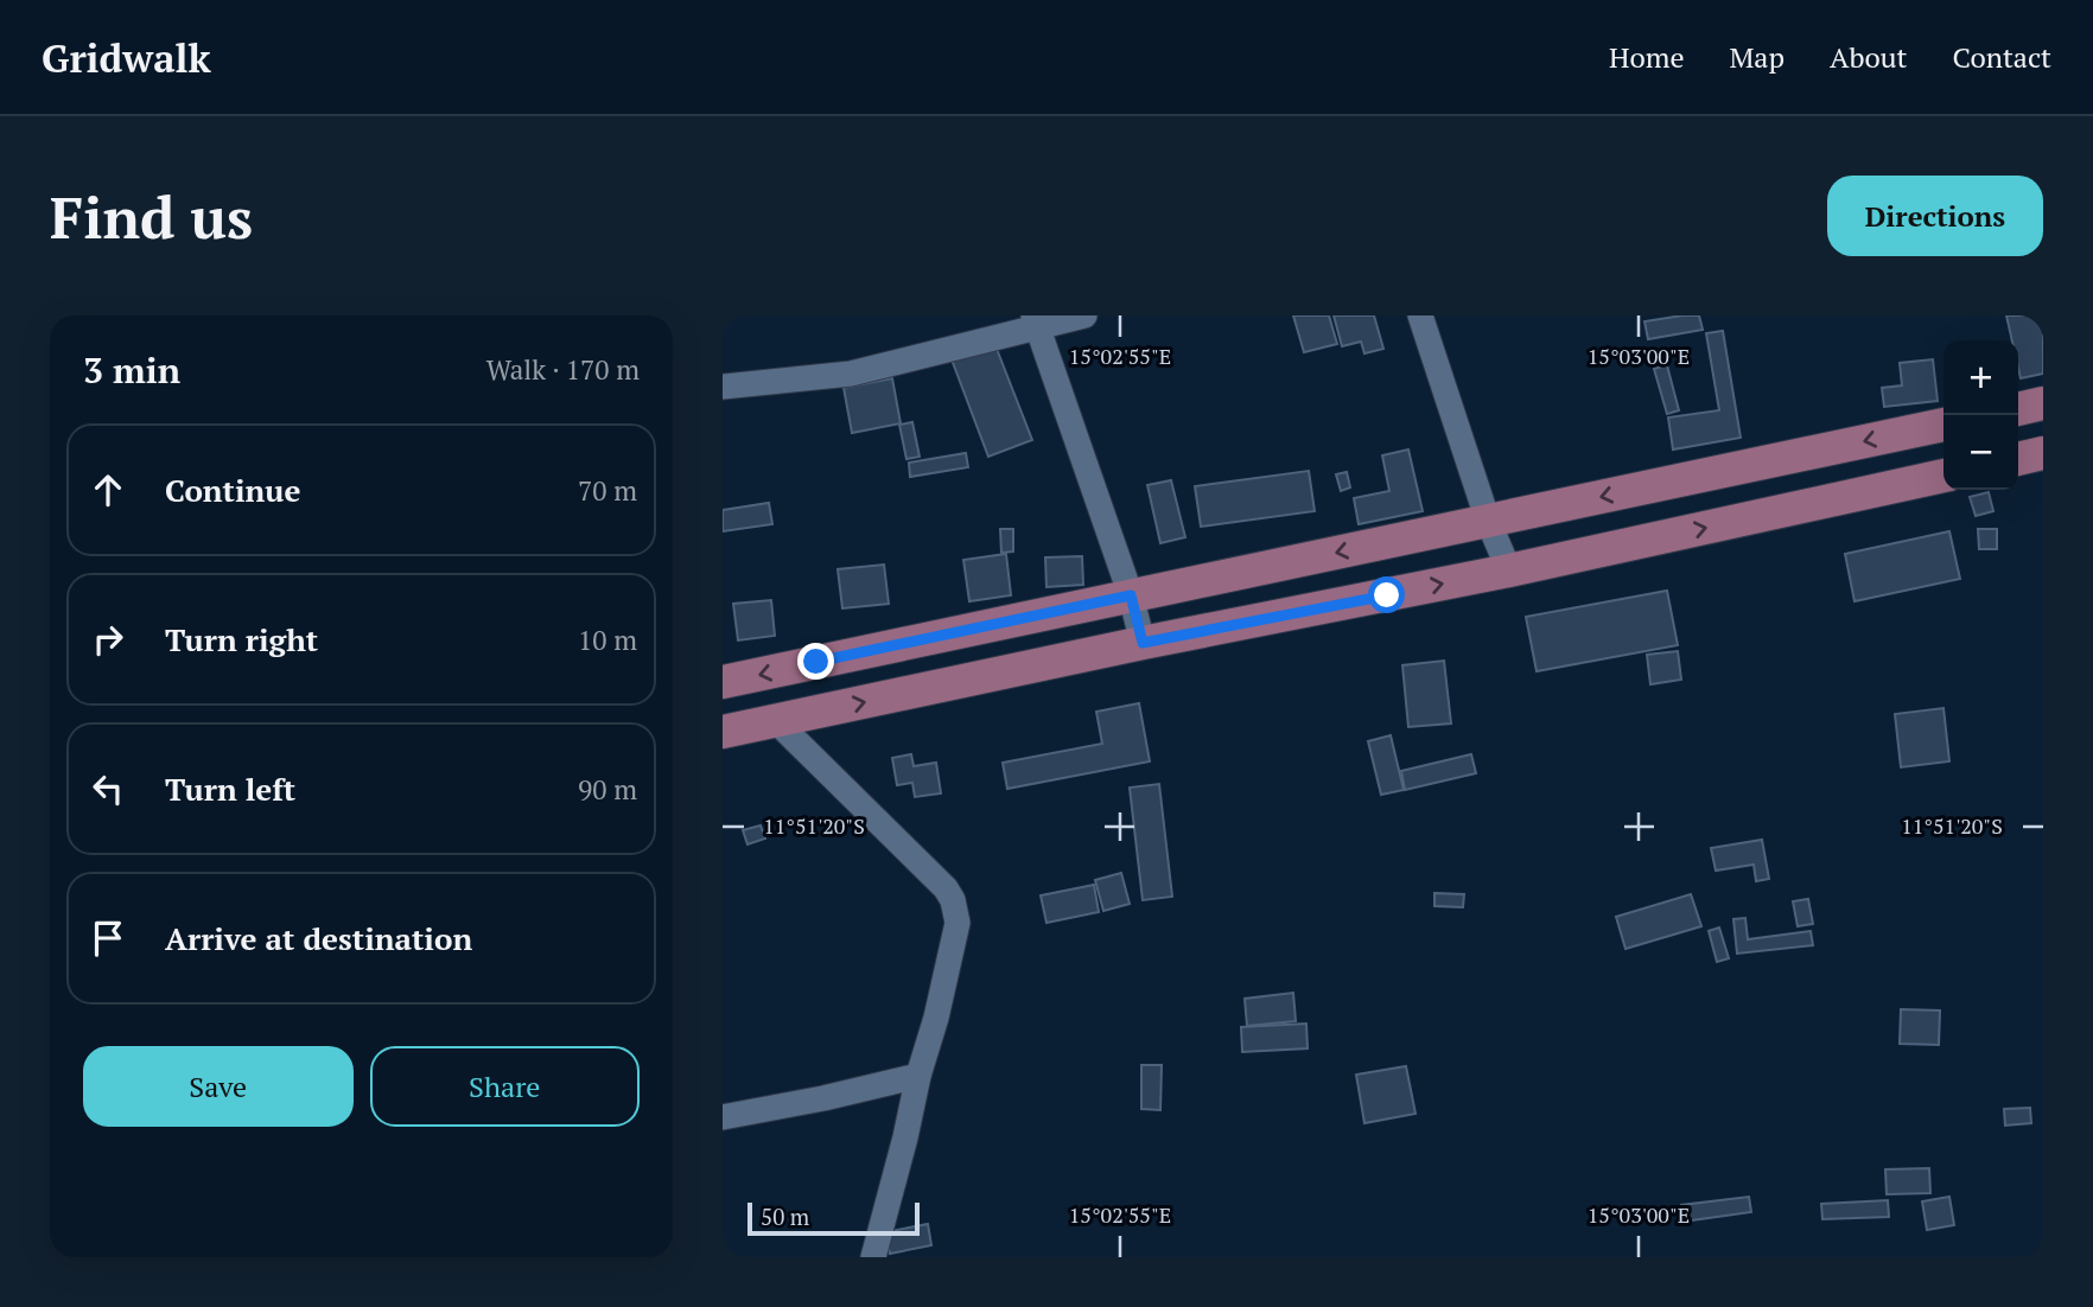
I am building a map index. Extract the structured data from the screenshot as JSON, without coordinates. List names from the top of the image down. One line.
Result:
{"scale_bar":"50 m","page":{"header":"Gridwalk","nav":["Home","Map","About","Contact"],"buttons":["Directions",["Save","Share"]],"title":"Find us","heading":["3 min","Walk · 170 m"],"map_buttons":["+","−"],"list":[["Continue","70 m"],["Turn right","10 m"],["Turn left","90 m"],"Arrive at destination"],"scale":"50 m"},"coordinates":["15°02'55\"E","15°03'00\"E","11°51'20\"S"]}
